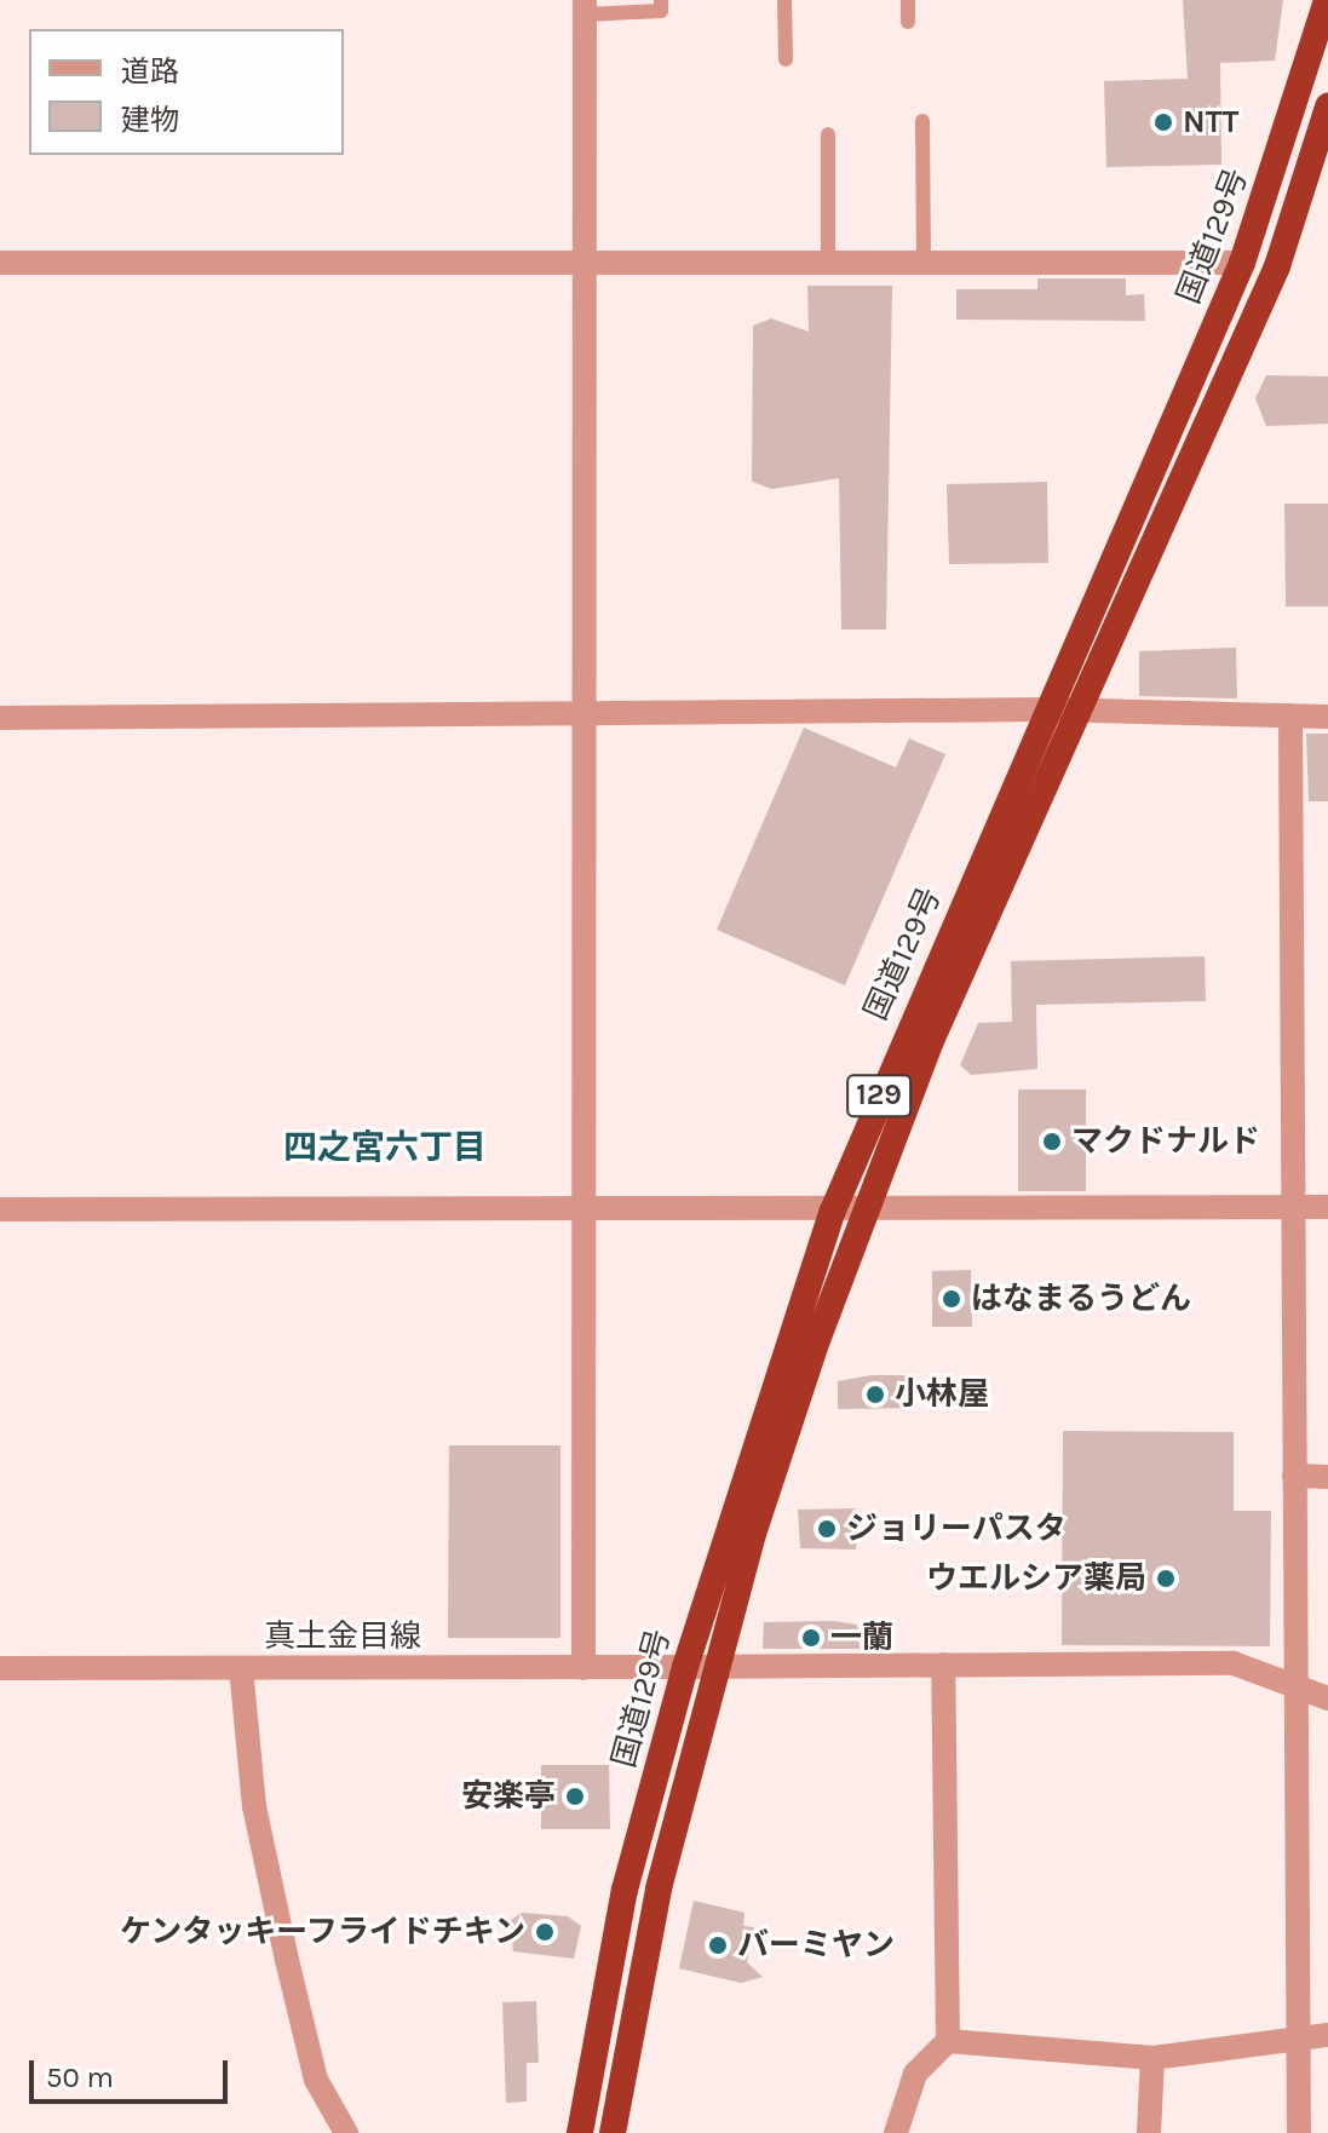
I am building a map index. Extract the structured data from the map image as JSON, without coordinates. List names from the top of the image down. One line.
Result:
{"streets":{"highway":["国道129号","129"],"street":["真土金目線"]},"crossings":[["国道129号","真土金目線"]],"districts":["四之宮六丁目"],"places":["NTT","マクドナルド","はなまるうどん","小林屋","ジョリーパスタ","ウエルシア薬局","一蘭","安楽亭","ケンタッキーフライドチキン","バーミヤン"],"legend":["道路","建物"],"scale_bar":"50 m"}
